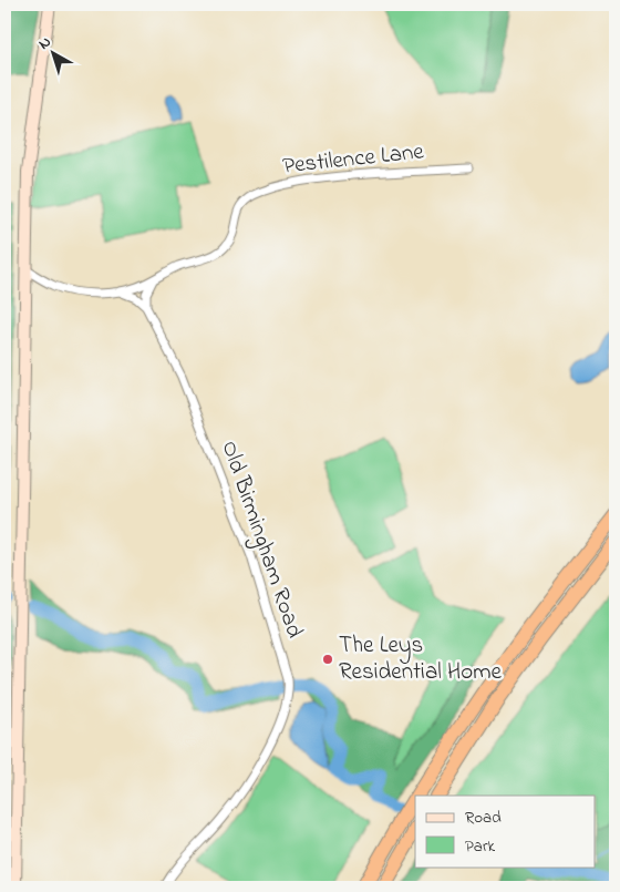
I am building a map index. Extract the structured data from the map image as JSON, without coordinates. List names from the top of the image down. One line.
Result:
{"streets":{"street":["Pestilence Lane","Old Birmingham Road"]},"places":["The Leys Residential Home"],"legend":["Road","Park"],"north":"top left"}
